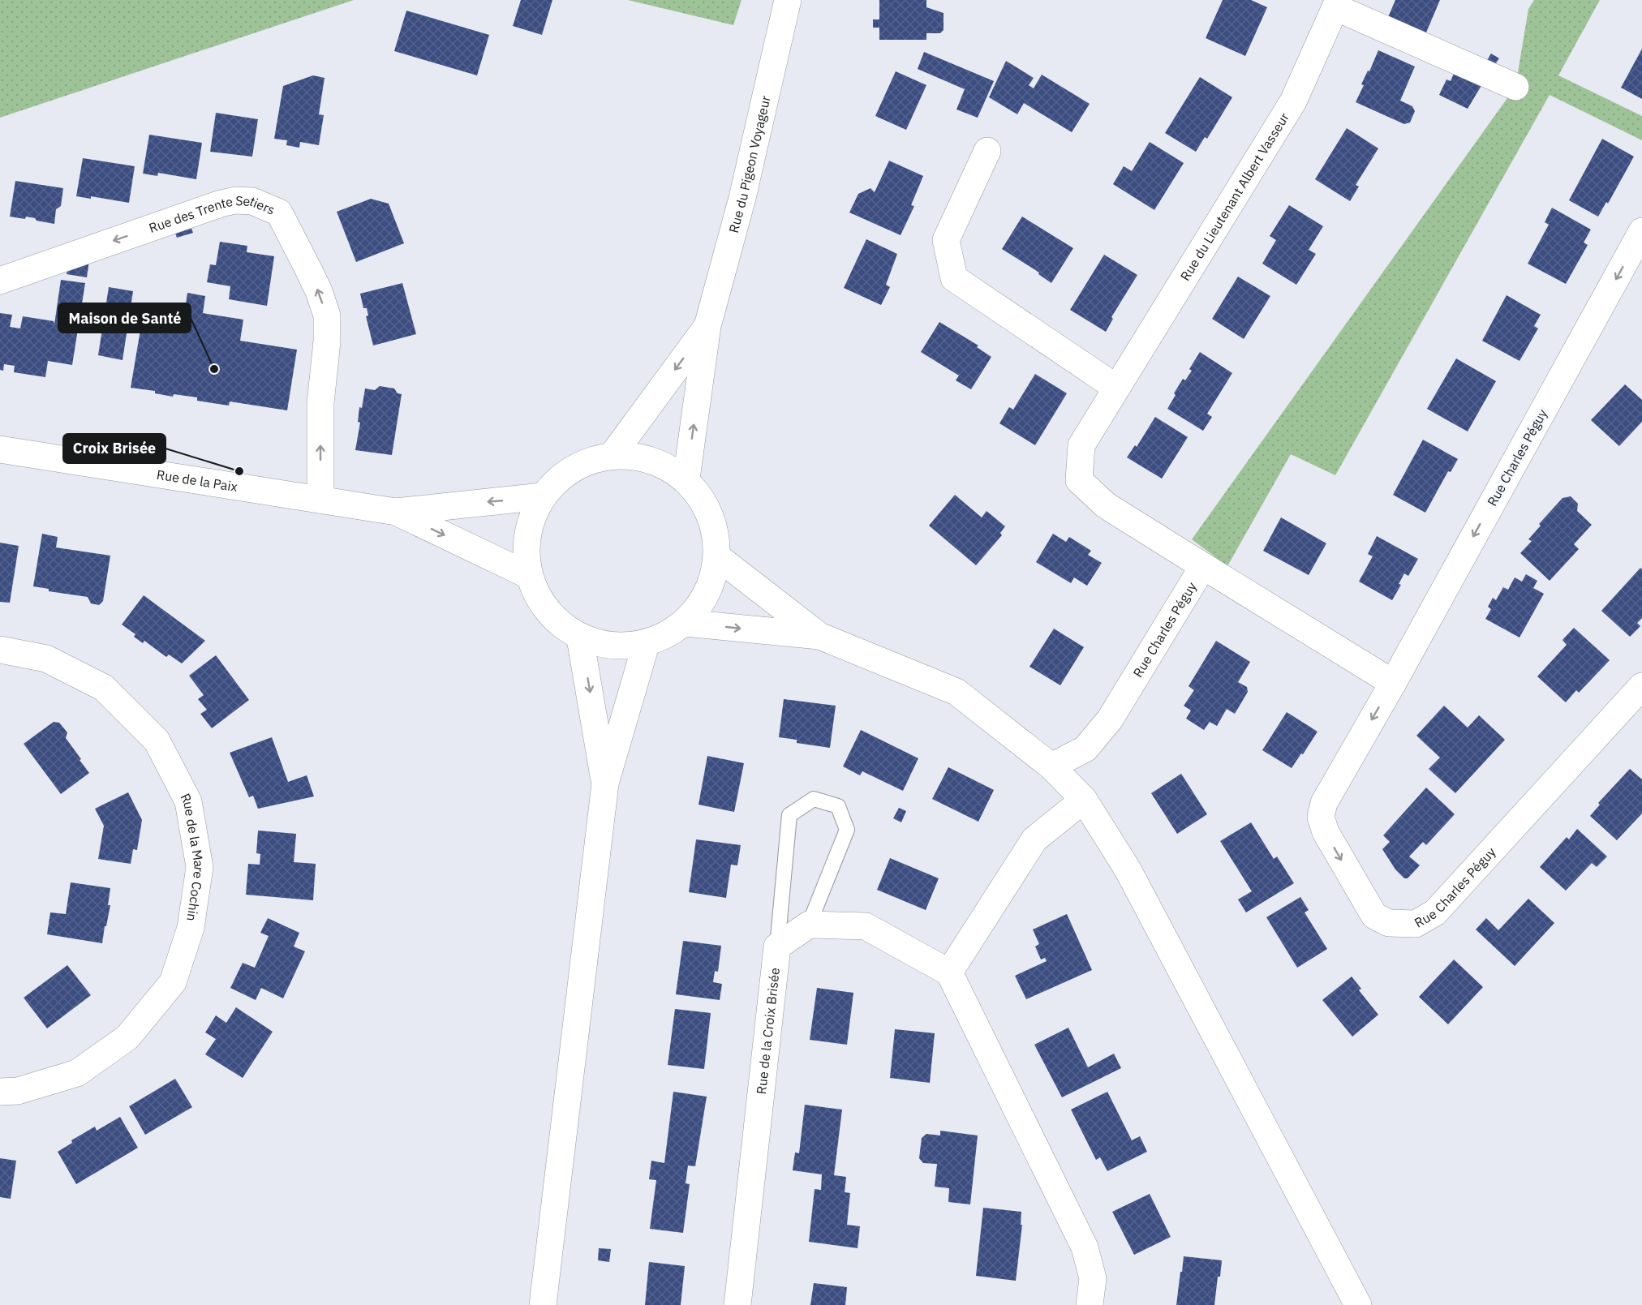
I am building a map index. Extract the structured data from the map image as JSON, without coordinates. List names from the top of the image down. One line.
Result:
{"streets":{"street":["Rue du Pigeon Voyageur","Rue du Lieutenant Albert Vasseur","Rue des Trente Setiers","Rue Charles Péguy","Rue de la Paix","Rue de la Mare Cochin","Rue de la Croix Brisée"]},"crossings":[["Rue du Lieutenant Albert Vasseur","Rue Charles Péguy"],["Rue des Trente Setiers","Rue de la Paix"]],"places":["Maison de Santé","Croix Brisée"]}
